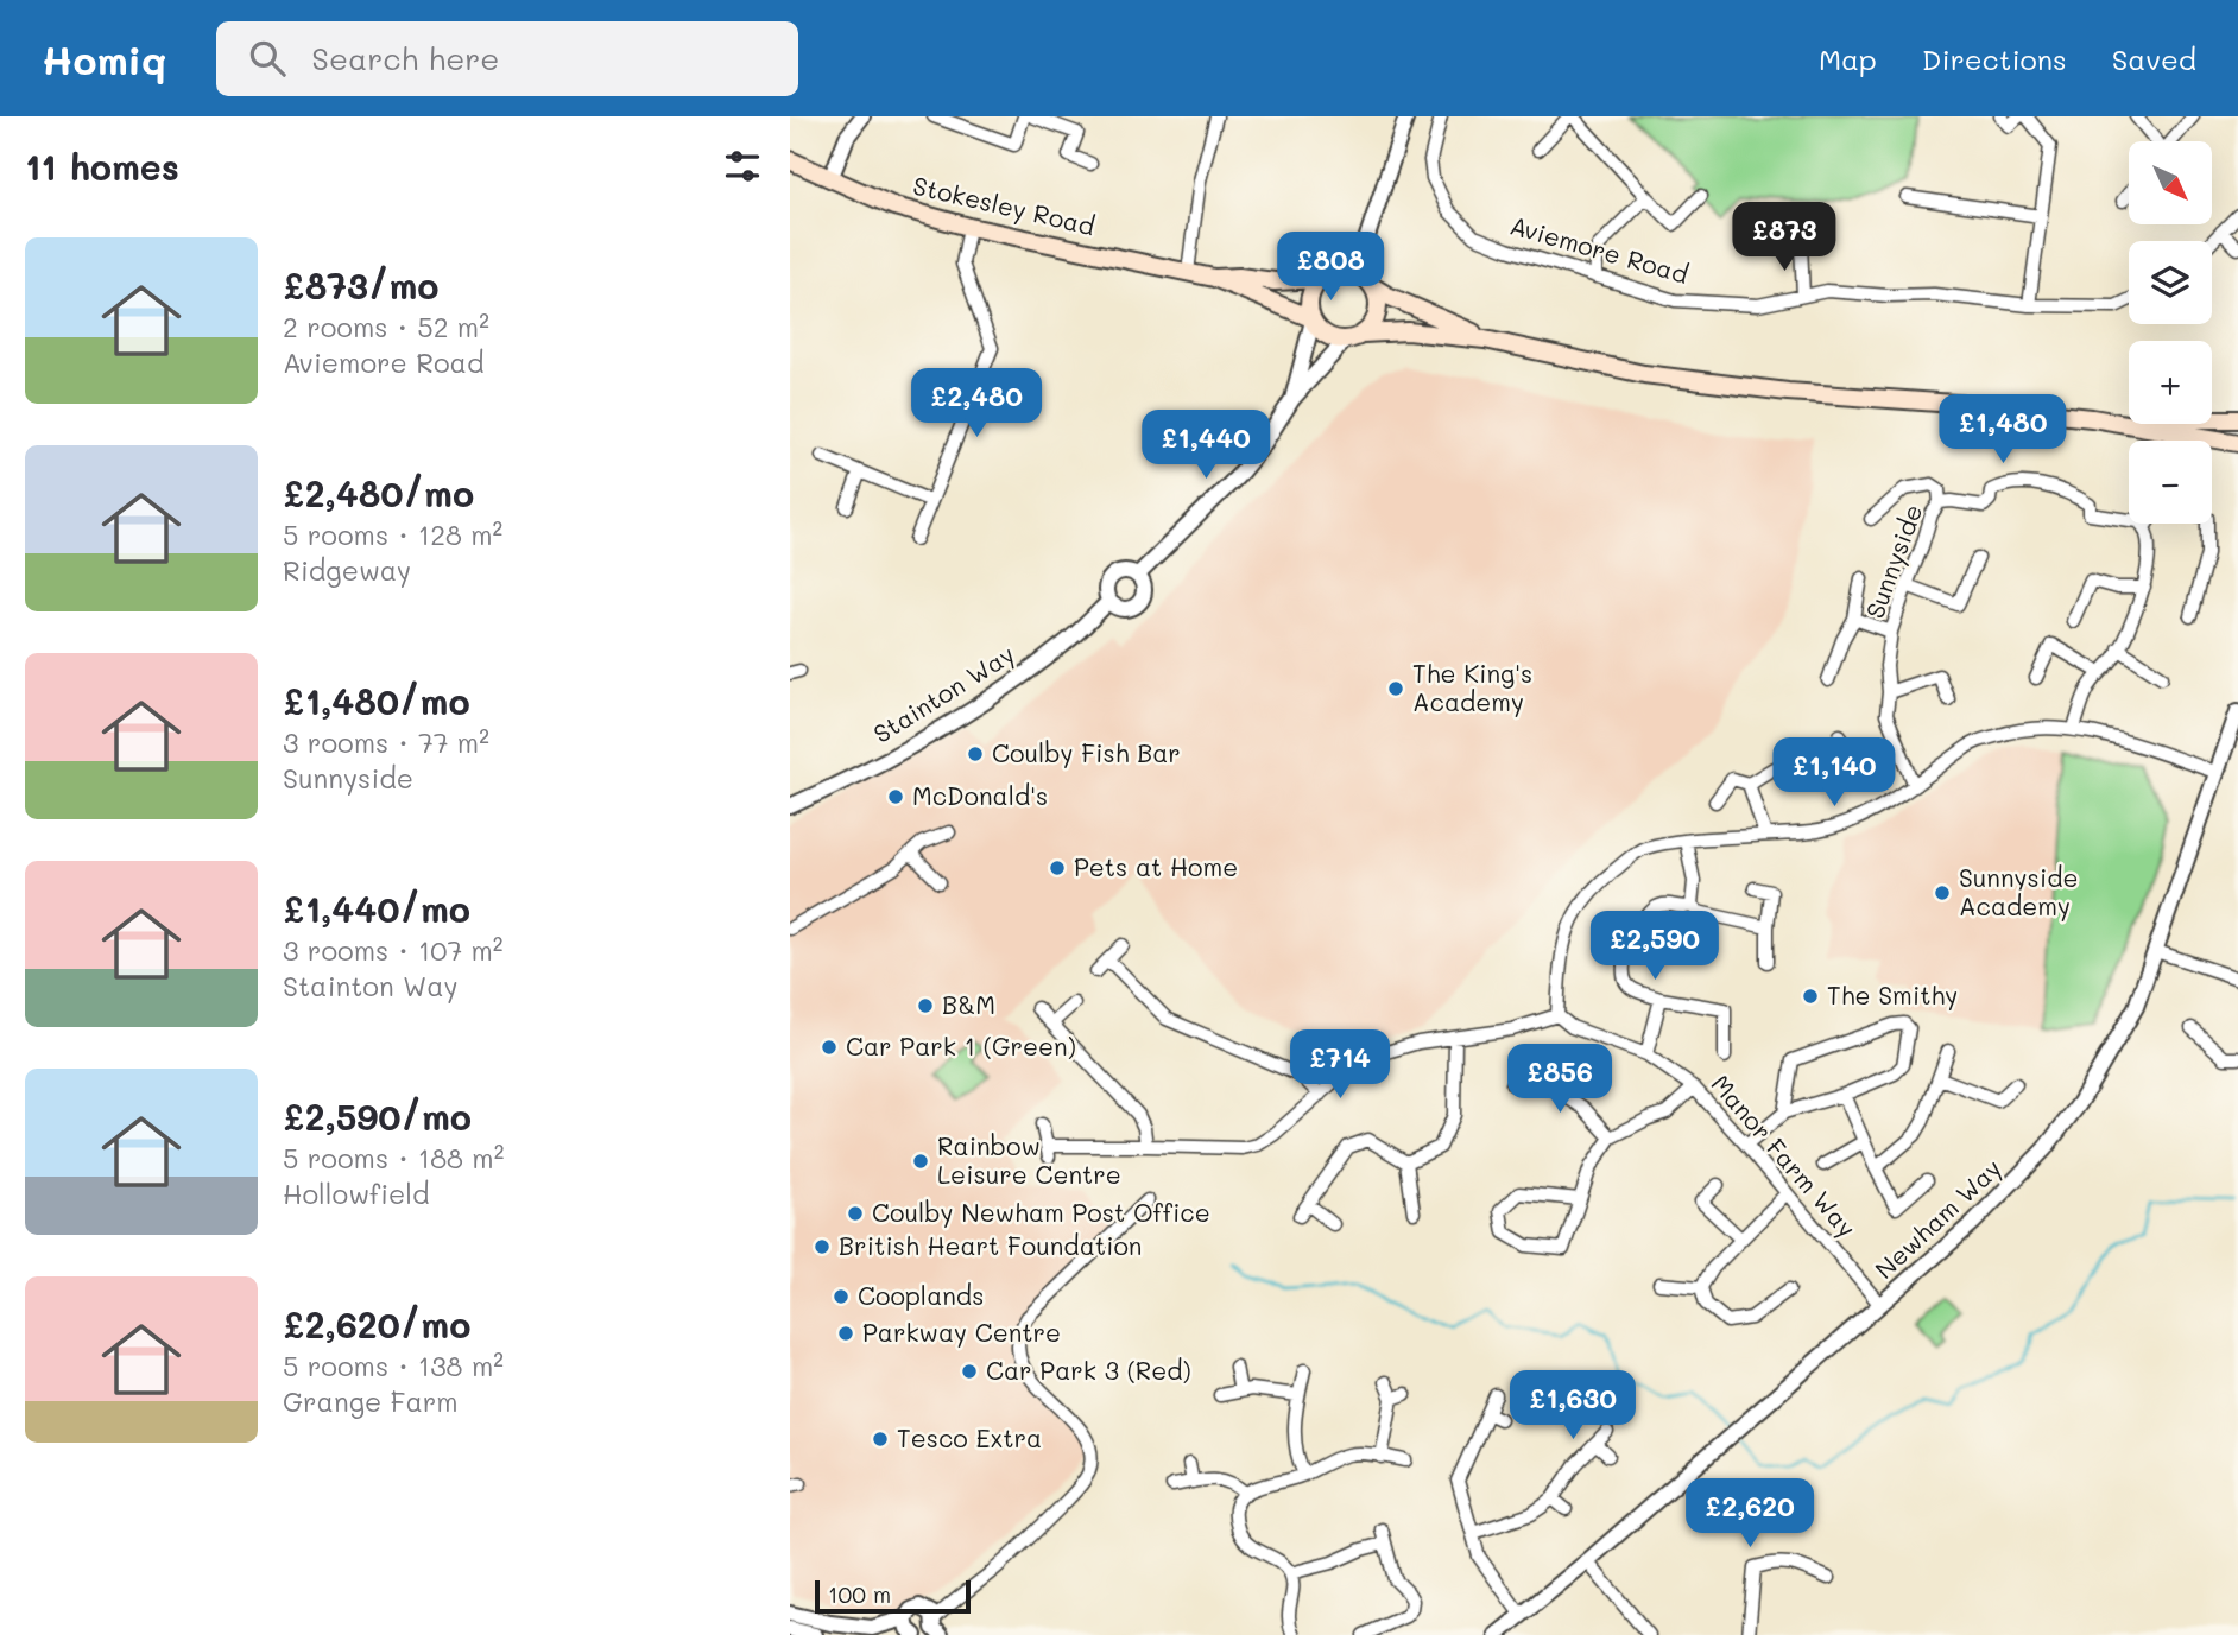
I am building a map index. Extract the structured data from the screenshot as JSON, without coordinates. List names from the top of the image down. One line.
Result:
{"streets":{"main road":["Stokesley Road"],"street":["Aviemore Road","Sunnyside","Stainton Way","Manor Farm Way","Newham Way"]},"crossings":[["Manor Farm Way","Newham Way"]],"places":["The King's Academy","Coulby Fish Bar","McDonald's","Pets at Home","Sunnyside Academy","The Smithy","B&M","Car Park 1 (Green)","Rainbow Leisure Centre","Coulby Newham Post Office","British Heart Foundation","Cooplands","Parkway Centre","Car Park 3 (Red)","Tesco Extra"],"scale_bar":"100 m","north":"bottom right","page":{"header":"Homiq","search":"Search here","nav":["Map","Directions","Saved"],"heading":"11 homes","map_buttons":["+","−"],"price":["£873","£808","£2,480","£1,480","£1,440","£1,140","£2,590","£714","£856","£1,630","£2,620"],"list":[{"name":"£873/mo","note":"2 rooms · 52 m² · Aviemore Road"},{"name":"£2,480/mo","note":"5 rooms · 128 m² · Ridgeway"},{"name":"£1,480/mo","note":"3 rooms · 77 m² · Sunnyside"},{"name":"£1,440/mo","note":"3 rooms · 107 m² · Stainton Way"},{"name":"£2,590/mo","note":"5 rooms · 188 m² · Hollowfield"},{"name":"£2,620/mo","note":"5 rooms · 138 m² · Grange Farm"}],"scale":"100 m"}}
